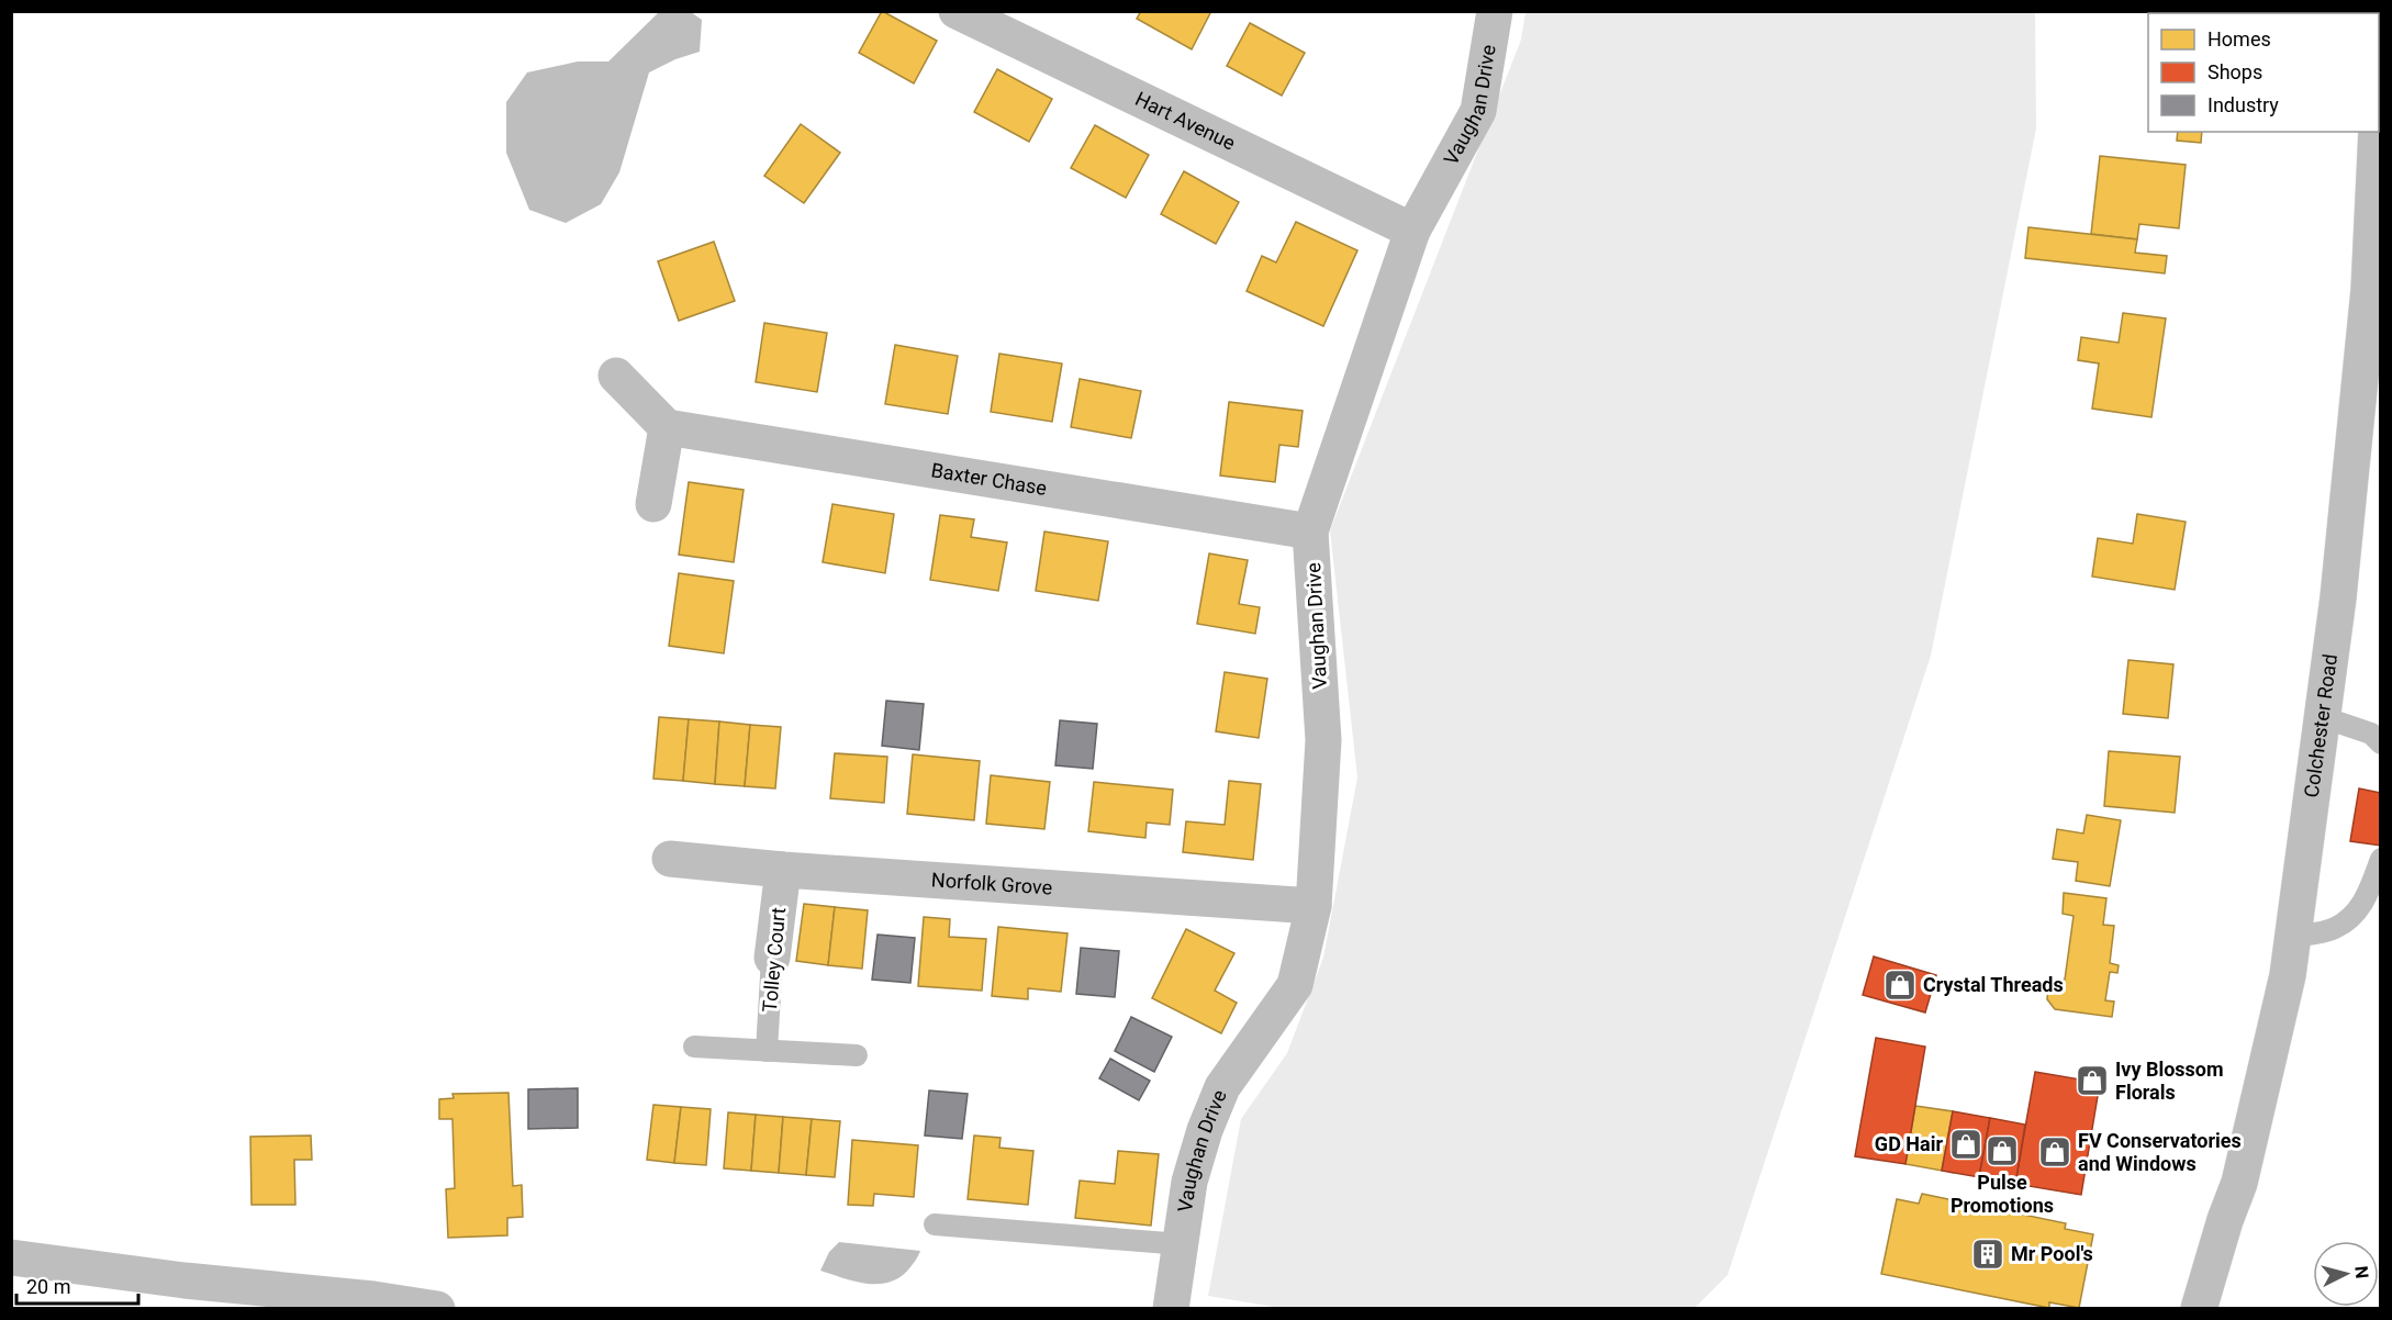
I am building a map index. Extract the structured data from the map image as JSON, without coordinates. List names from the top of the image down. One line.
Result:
{"streets":{"street":["Vaughan Drive","Hart Avenue","Baxter Chase","Colchester Road","Norfolk Grove","Tolley Court"]},"crossings":[["Vaughan Drive","Hart Avenue"],["Vaughan Drive","Baxter Chase"],["Vaughan Drive","Norfolk Grove"],["Norfolk Grove","Tolley Court"]],"places":{"shop":["Crystal Threads","Ivy Blossom Florals","GD Hair","Pulse Promotions","FV Conservatories and Windows"],"building":["Mr Pool's"]},"legend":["Homes","Shops","Industry"],"scale_bar":"20 m","north":"right"}
